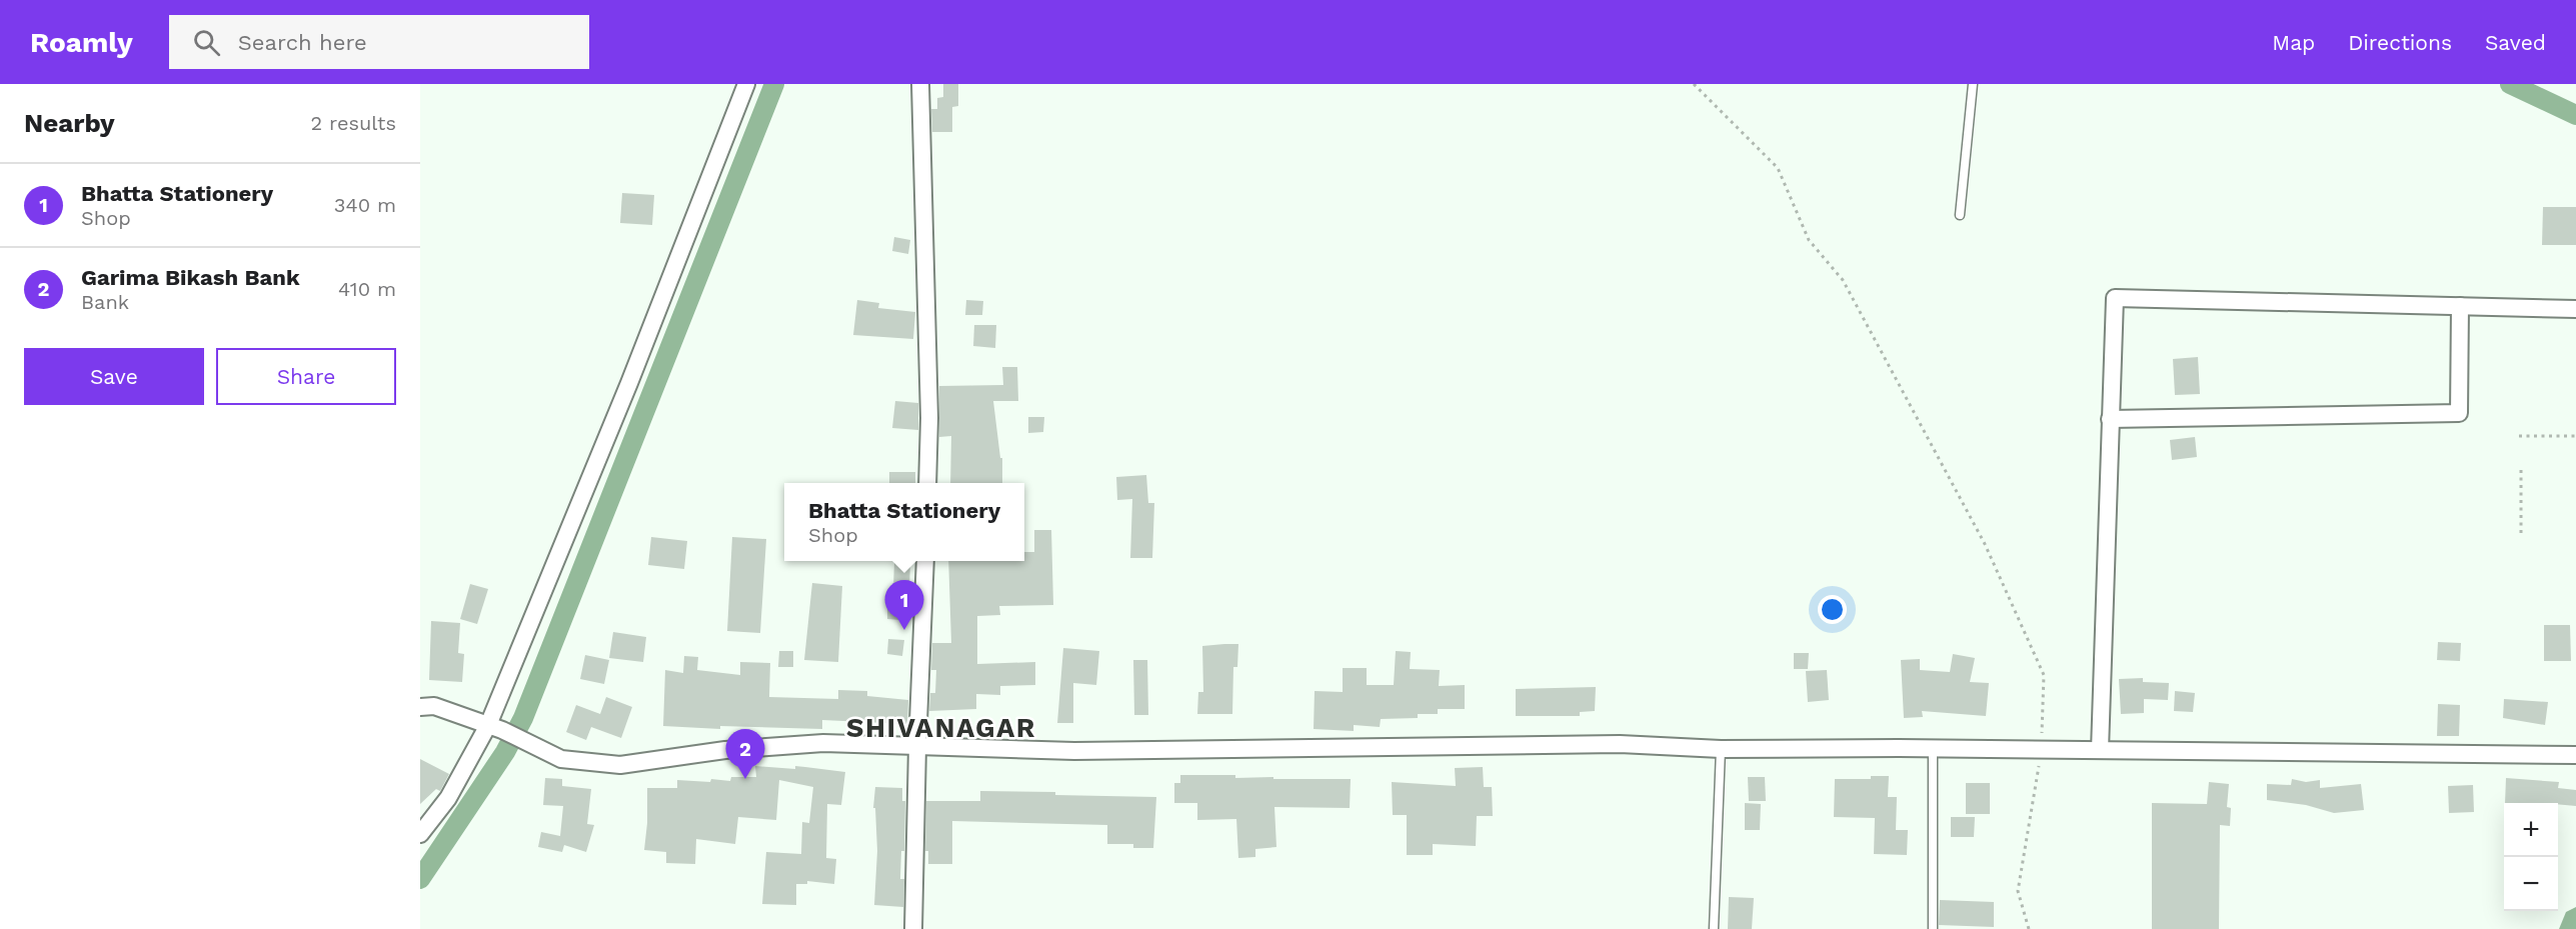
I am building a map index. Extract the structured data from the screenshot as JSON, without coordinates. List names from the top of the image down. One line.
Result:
{"districts":["SHIVANAGAR"],"page":{"header":"Roamly","search":"Search here","nav":["Map","Directions","Saved"],"heading":["Nearby","2 results"],"list":[{"mark":"1","name":"Bhatta Stationery","note":"Shop","value":"340 m"},{"mark":"2","name":"Garima Bikash Bank","note":"Bank","value":"410 m"}],"buttons":["Save","Share"],"popup":["Bhatta Stationery","Shop"],"pins":["1","2"],"map_buttons":["+","−"]}}
